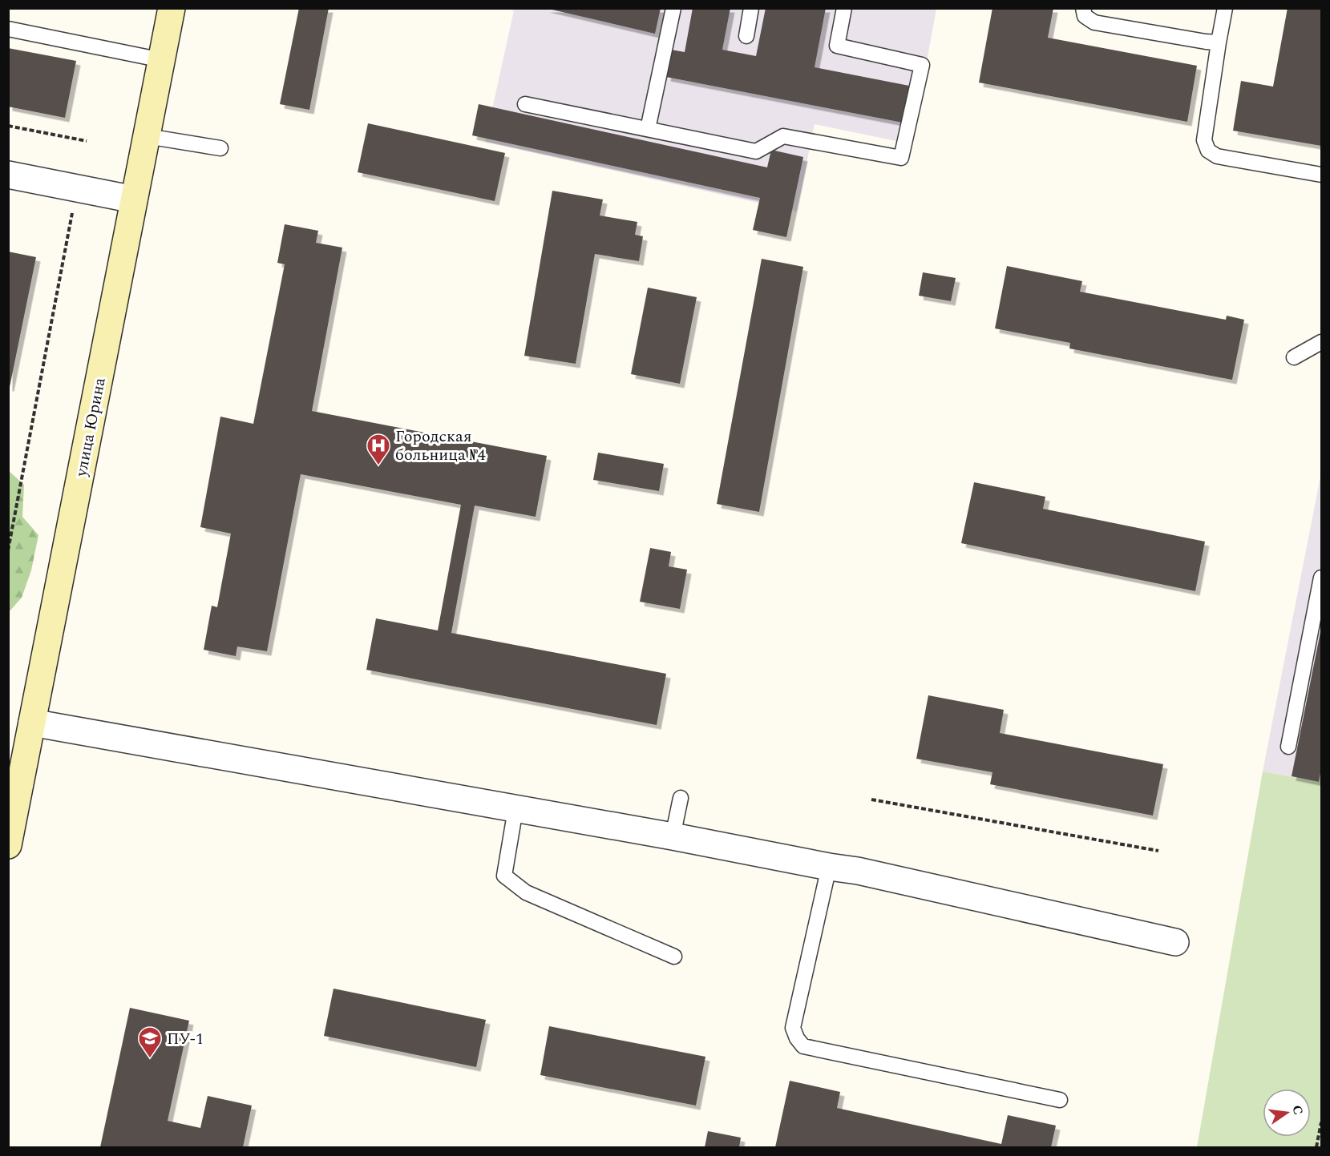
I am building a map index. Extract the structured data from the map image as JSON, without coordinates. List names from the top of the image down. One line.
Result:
{"streets":{"main road":["улица Юрина"]},"places":{"hospital":["Городская больница №4"],"school or university":["ПУ-1"]},"north":"right"}
